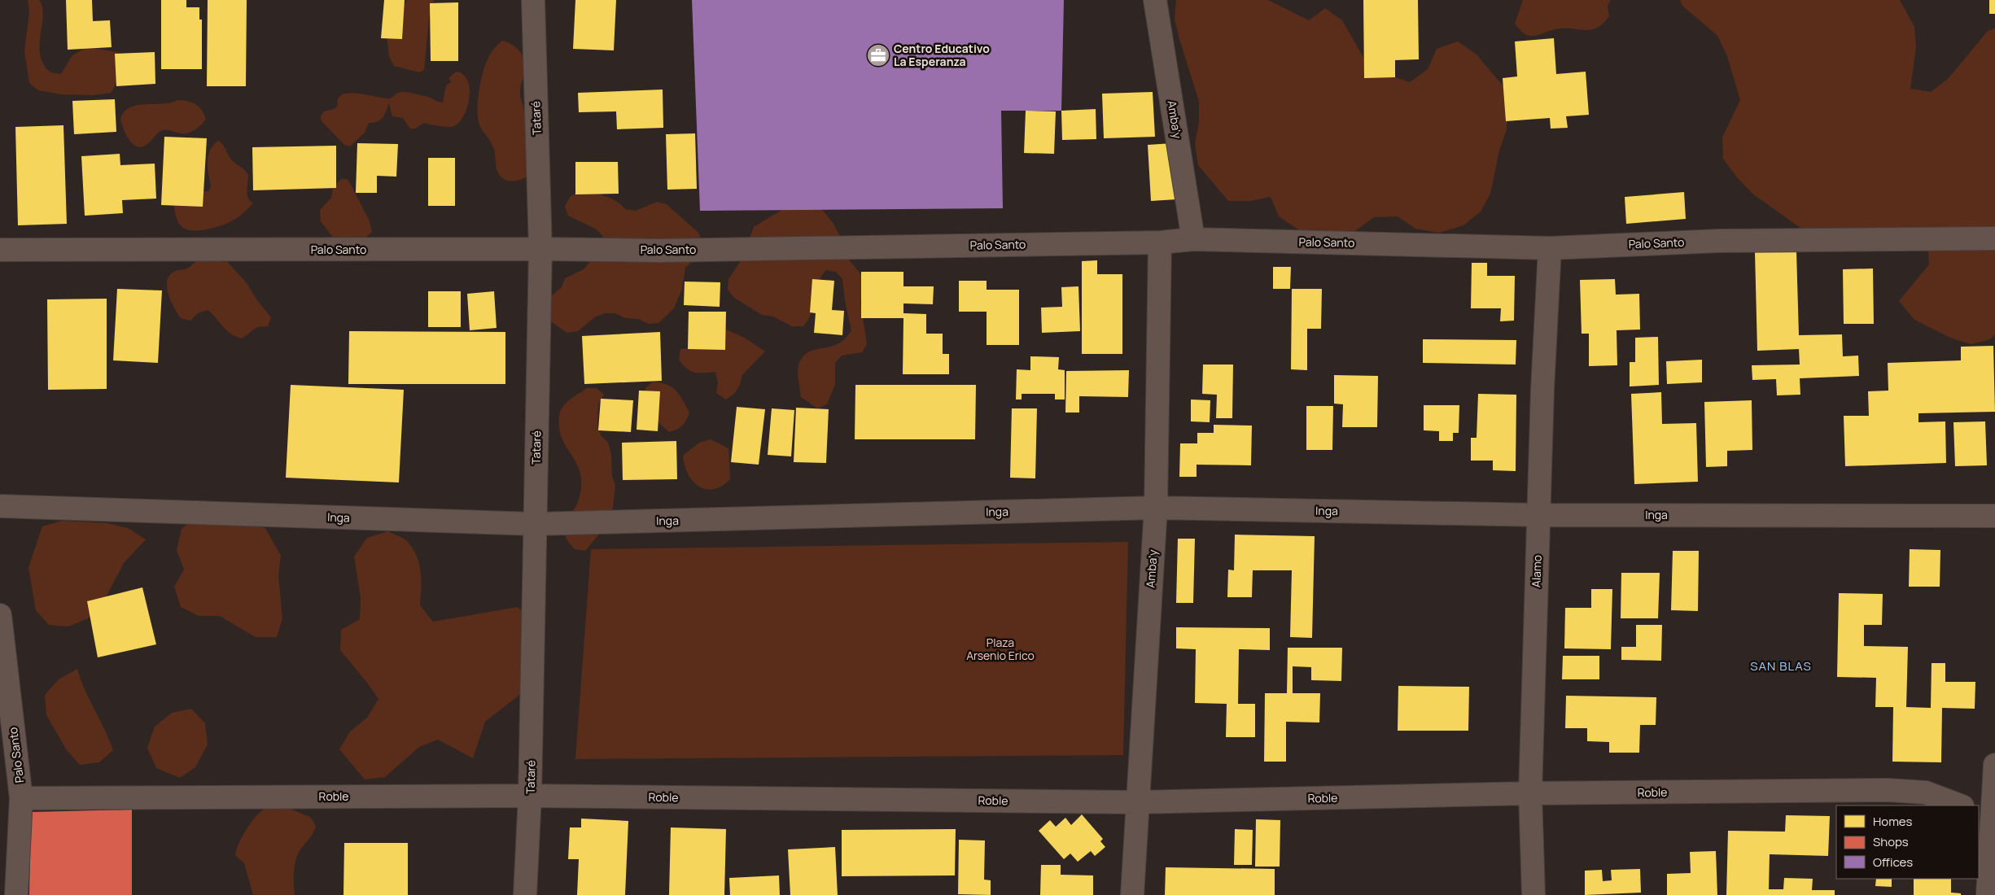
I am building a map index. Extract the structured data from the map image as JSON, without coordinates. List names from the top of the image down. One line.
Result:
{"streets":{"street":["Tataré","Amba'y","Palo Santo","Inga","Alamo","Roble"]},"crossings":[["Tataré","Palo Santo"],["Tataré","Inga"],["Tataré","Roble"],["Amba'y","Palo Santo"],["Amba'y","Inga"],["Amba'y","Roble"],["Palo Santo","Alamo"],["Palo Santo","Roble"],["Inga","Alamo"],["Alamo","Roble"]],"districts":["SAN BLAS"],"parks":["Plaza Arsenio Erico"],"places":{"office":["Centro Educativo La Esperanza"]},"legend":["Homes","Shops","Offices"]}
